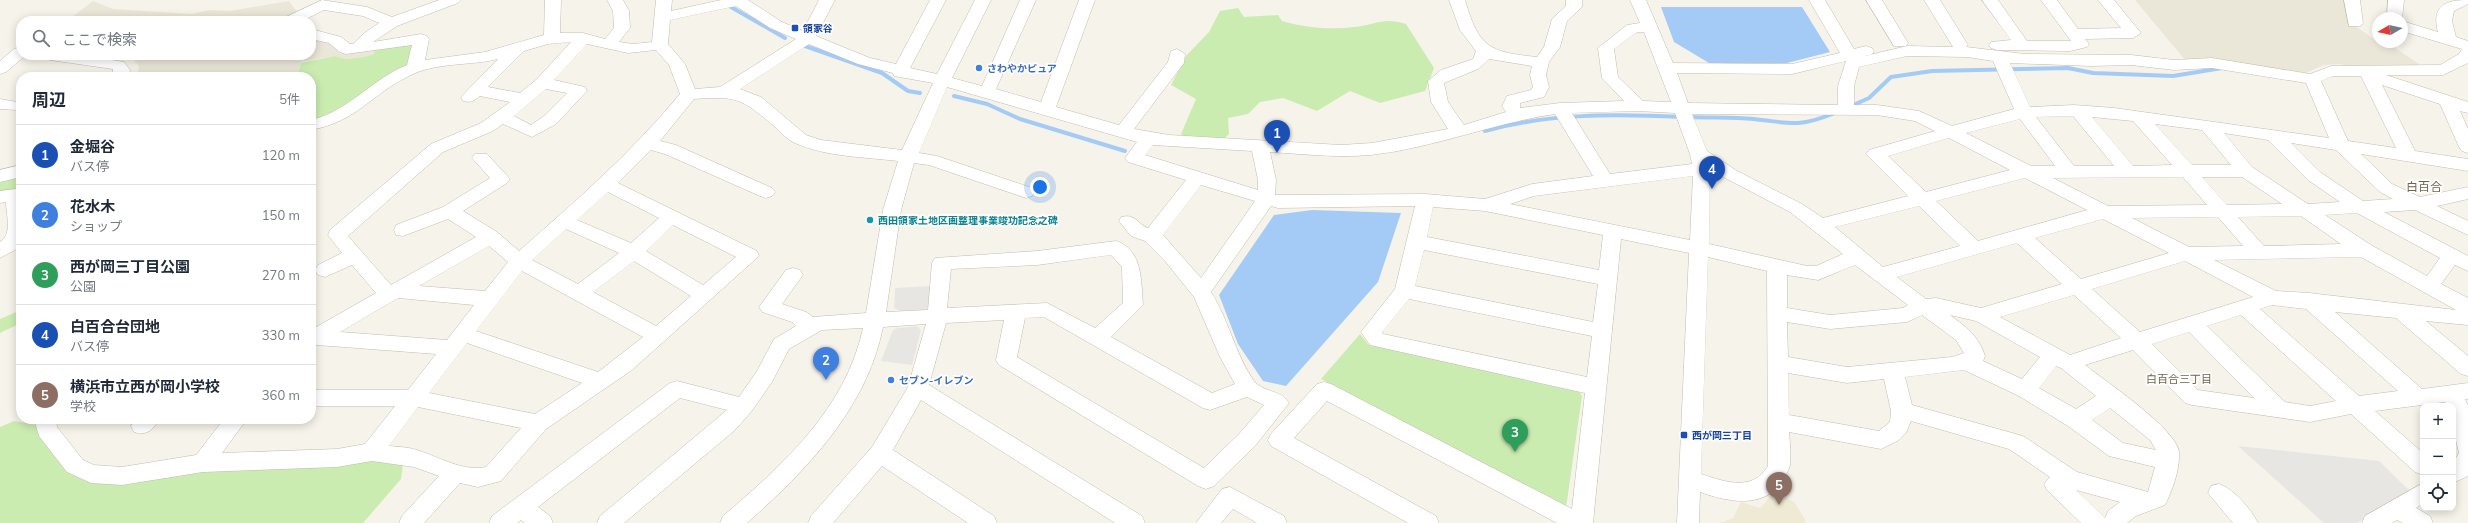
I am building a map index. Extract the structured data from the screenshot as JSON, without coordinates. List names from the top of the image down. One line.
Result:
{"districts":["白百合","白百合三丁目"],"places":{"transit":["領家谷","西が岡三丁目"],"other":["さわやかピュア","西田領家土地区画整理事業竣功記念之碑","セブン-イレブン"]},"north":"left","page":{"search":"ここで検索","heading":["周辺","5件"],"pins":["1","4","2","3","5"],"list":[{"mark":"1","name":"金堀谷","note":"バス停","value":"120 m"},{"mark":"2","name":"花水木","note":"ショップ","value":"150 m"},{"mark":"3","name":"西が岡三丁目公園","note":"公園","value":"270 m"},{"mark":"4","name":"白百合台団地","note":"バス停","value":"330 m"},{"mark":"5","name":"横浜市立西が岡小学校","note":"学校","value":"360 m"}],"map_buttons":["+","−"]}}
